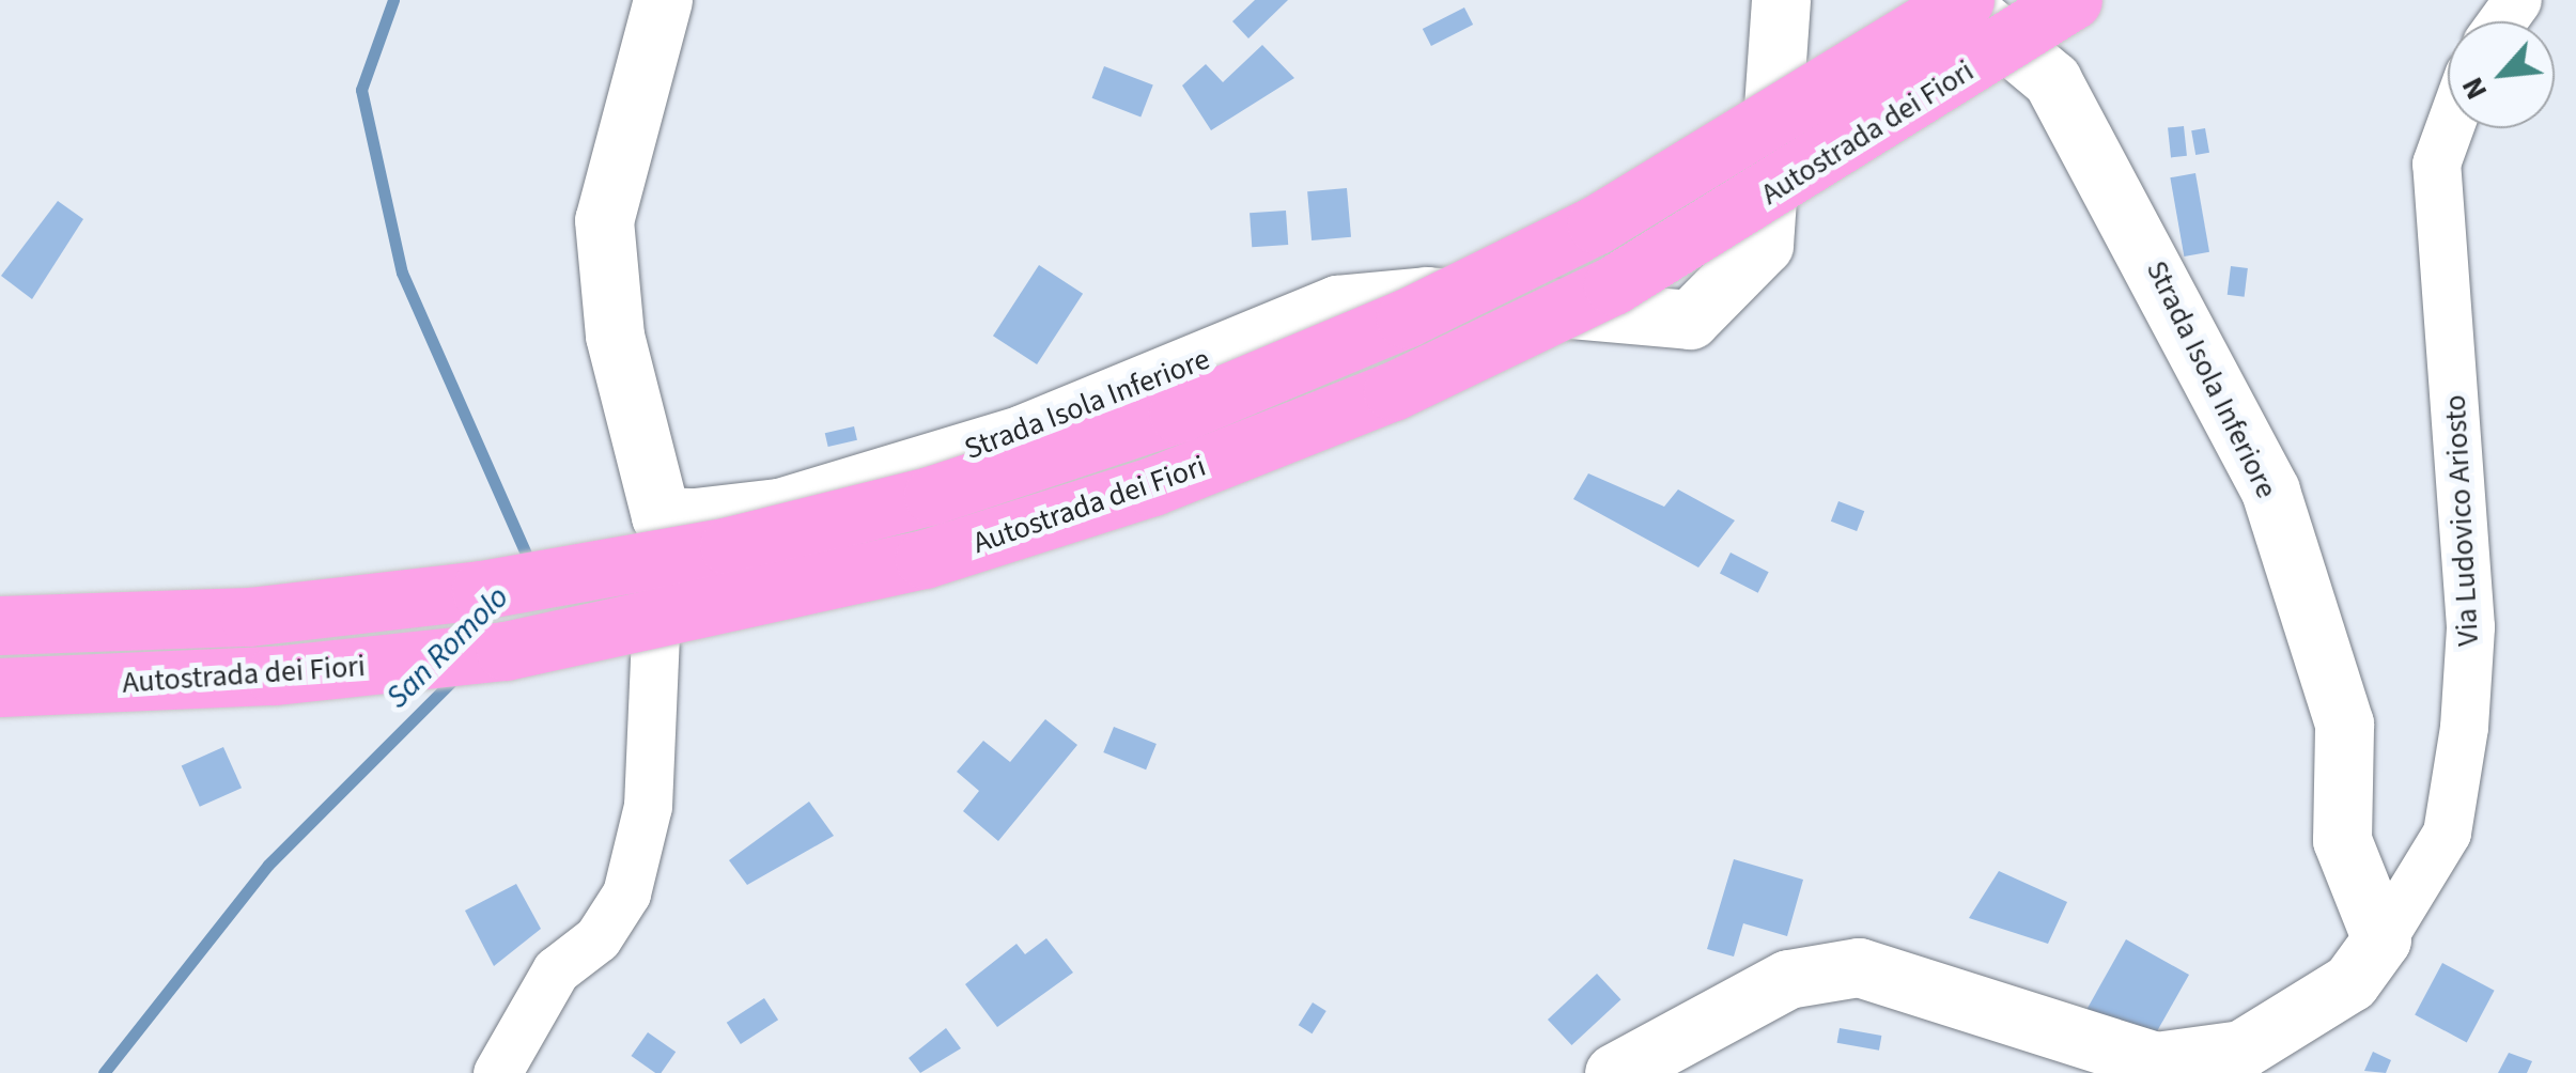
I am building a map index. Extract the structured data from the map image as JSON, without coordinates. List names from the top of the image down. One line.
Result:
{"streets":{"highway":["Autostrada dei Fiori"],"street":["Strada Isola Inferiore","Via Ludovico Ariosto"]},"crossings":[["Strada Isola Inferiore","Via Ludovico Ariosto"]],"water":["San Romolo"],"north":"bottom left"}
